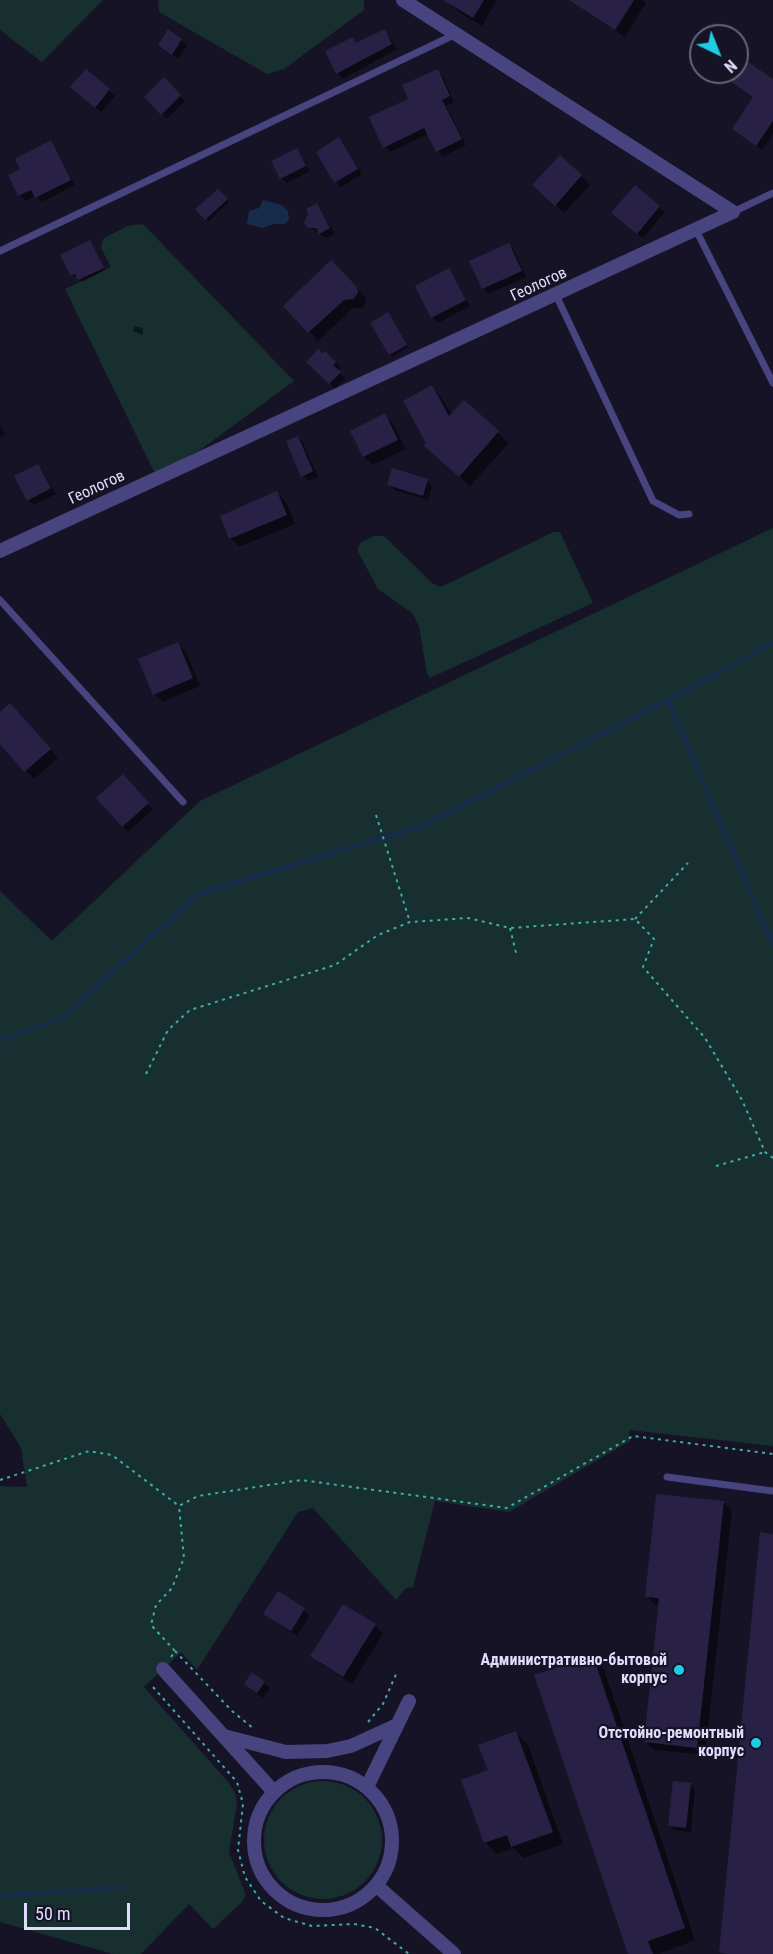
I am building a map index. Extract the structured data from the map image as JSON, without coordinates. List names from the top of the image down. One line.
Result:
{"streets":{"street":["Геологов"]},"places":["Административно-бытовой корпус","Отстойно-ремонтный корпус"],"scale_bar":"50 m","north":"bottom right"}
